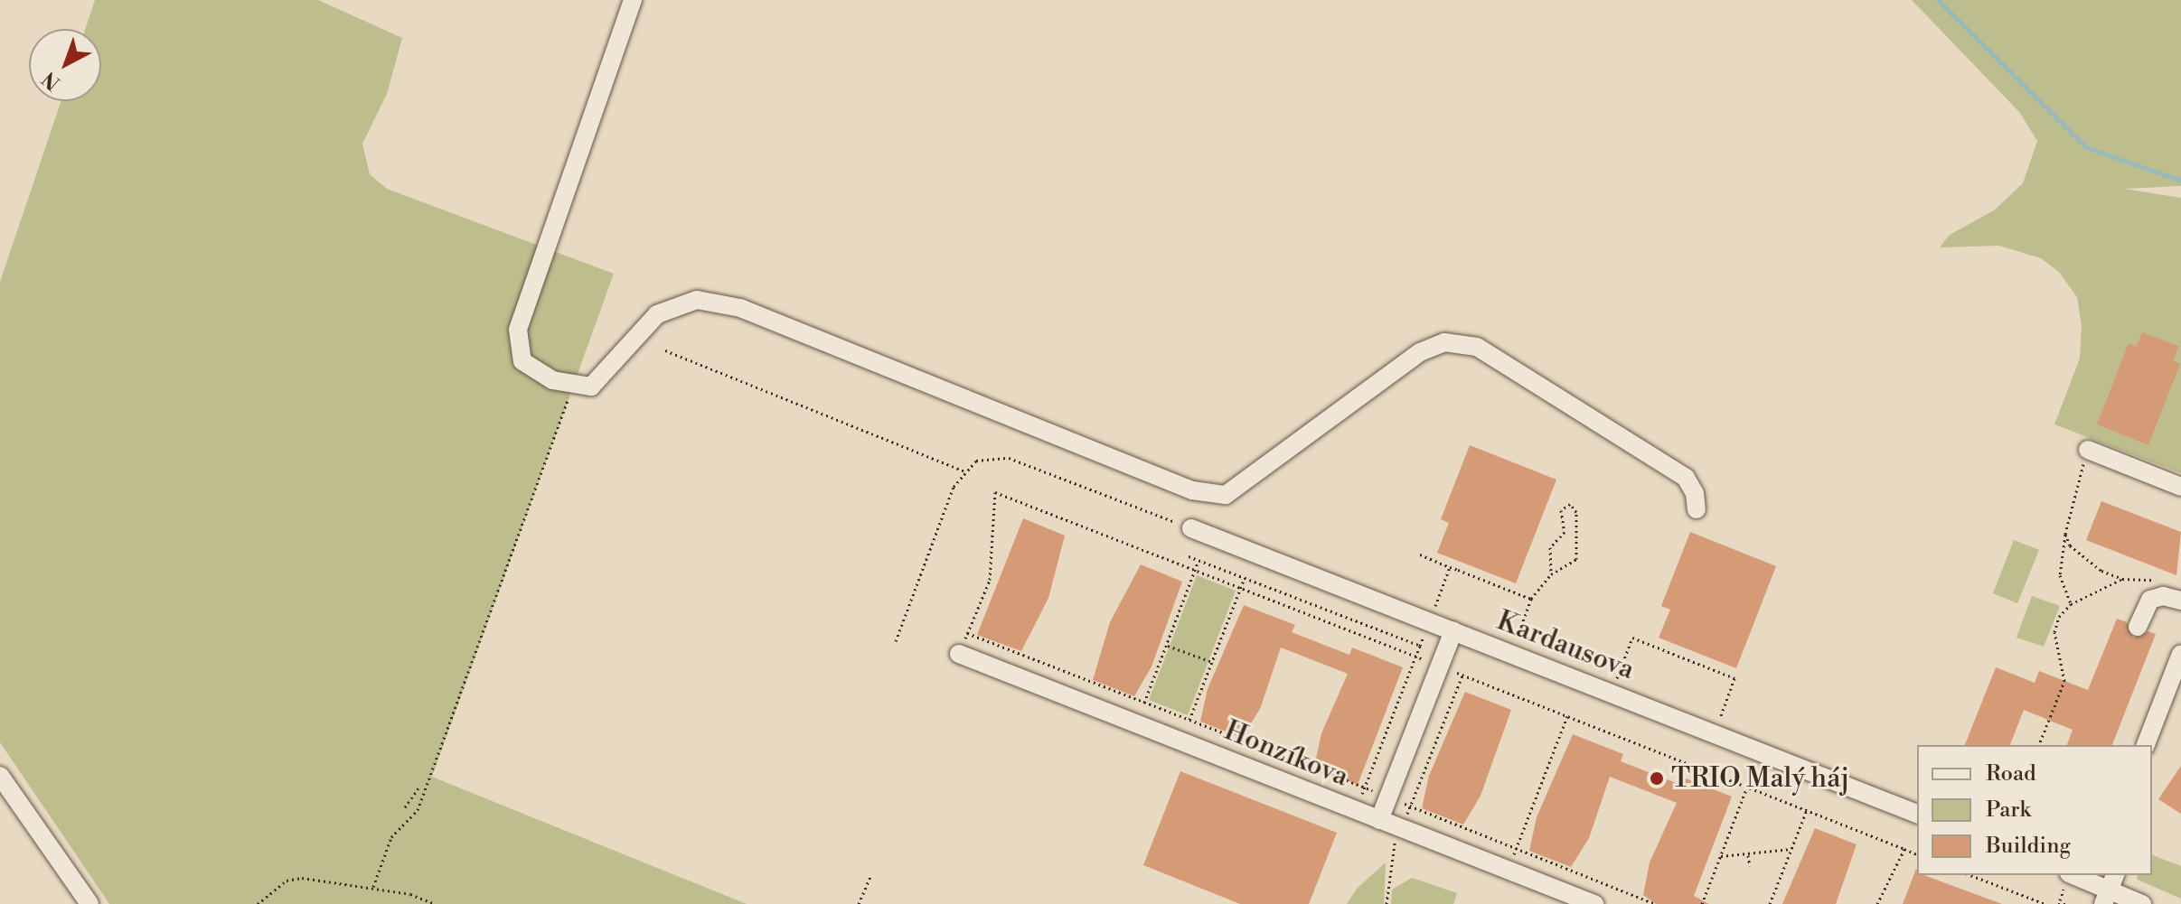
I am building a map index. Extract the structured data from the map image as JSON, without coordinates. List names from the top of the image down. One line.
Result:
{"streets":{"street":["Kardausova","Honzíkova"]},"places":["TRIO Malý háj"],"legend":["Road","Park","Building"],"north":"bottom left"}
